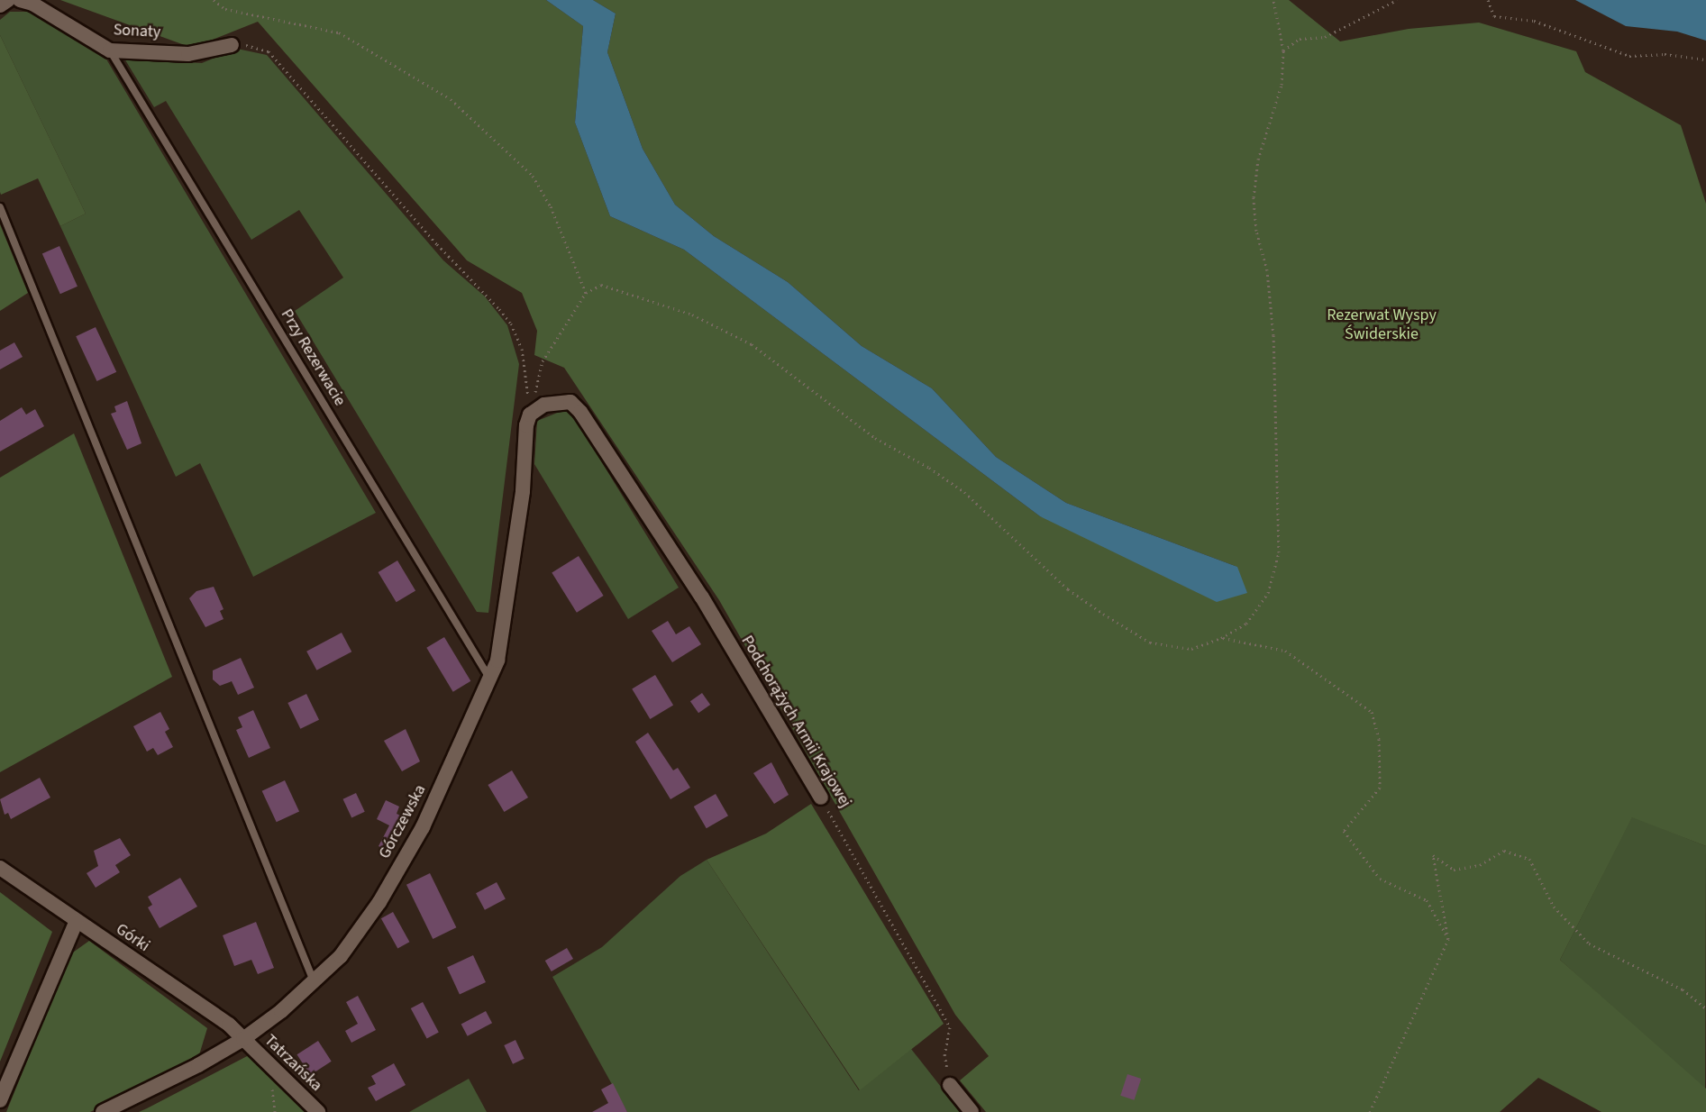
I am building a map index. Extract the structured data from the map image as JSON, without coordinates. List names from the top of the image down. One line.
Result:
{"streets":{"street":["Sonaty","Podchorążych Armii Krajowej","Górczewska","Górki","Tatrzańska"],"lane":["Przy Rezerwacie"]},"crossings":[["Sonaty","Przy Rezerwacie"],["Przy Rezerwacie","Górczewska"],["Podchorążych Armii Krajowej","Górczewska"],["Górczewska","Górki"],["Górczewska","Tatrzańska"],["Górki","Tatrzańska"]],"parks":["Rezerwat Wyspy Świderskie"]}
